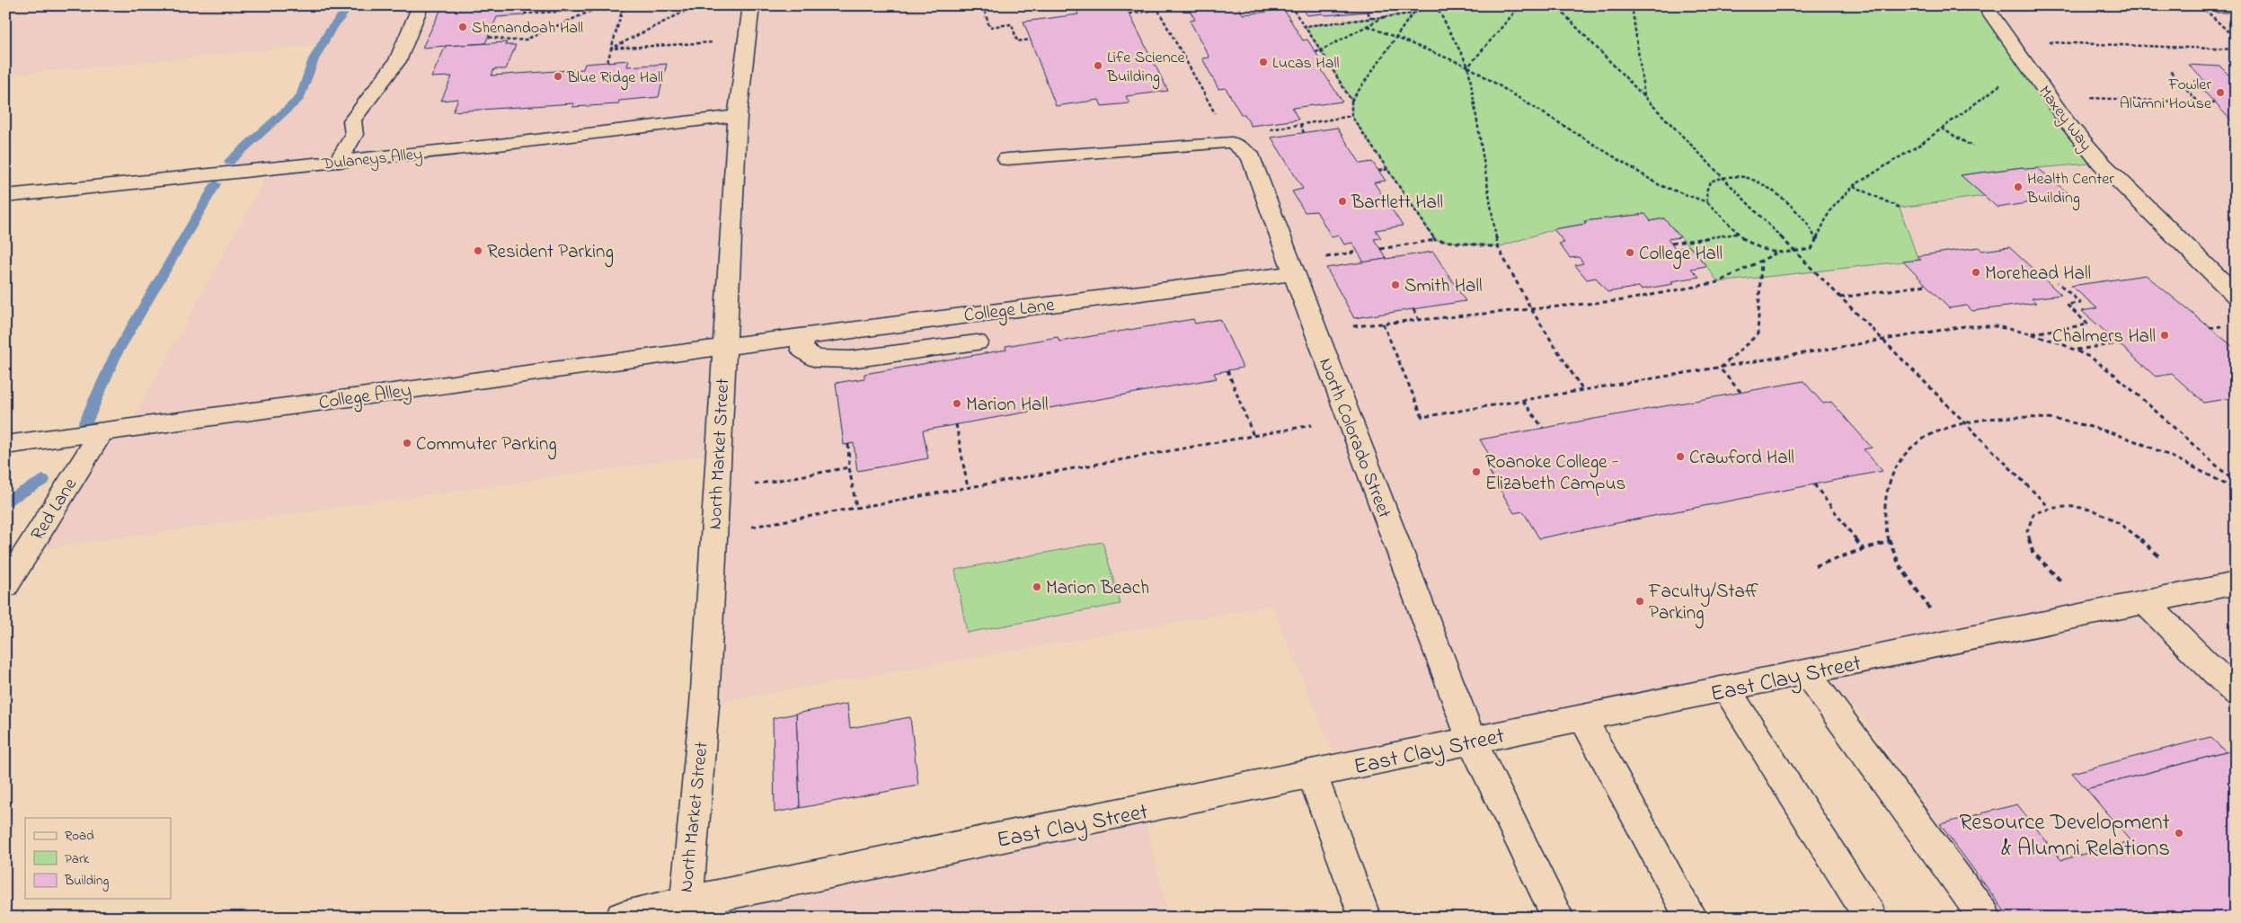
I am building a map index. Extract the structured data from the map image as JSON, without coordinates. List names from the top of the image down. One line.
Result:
{"streets":{"street":["Maxey Way","Dulaneys Alley","College Lane","College Alley","North Colorado Street","North Market Street","Red Lane","East Clay Street"]},"crossings":[["Dulaneys Alley","North Market Street"],["College Lane","College Alley"],["College Lane","North Colorado Street"],["College Lane","North Market Street"],["College Alley","North Market Street"],["College Alley","Red Lane"],["North Colorado Street","East Clay Street"],["North Market Street","East Clay Street"]],"places":["Shenandoah Hall","Lucas Hall","Life Science Building","Blue Ridge Hall","Fowler Alumni House","Health Center Building","Bartlett Hall","Resident Parking","College Hall","Morehead Hall","Smith Hall","Chalmers Hall","Marion Hall","Commuter Parking","Crawford Hall","Roanoke College - Elizabeth Campus","Marion Beach","Faculty/Staff Parking","Resource Development & Alumni Relations"],"legend":["Road","Park","Building"]}
